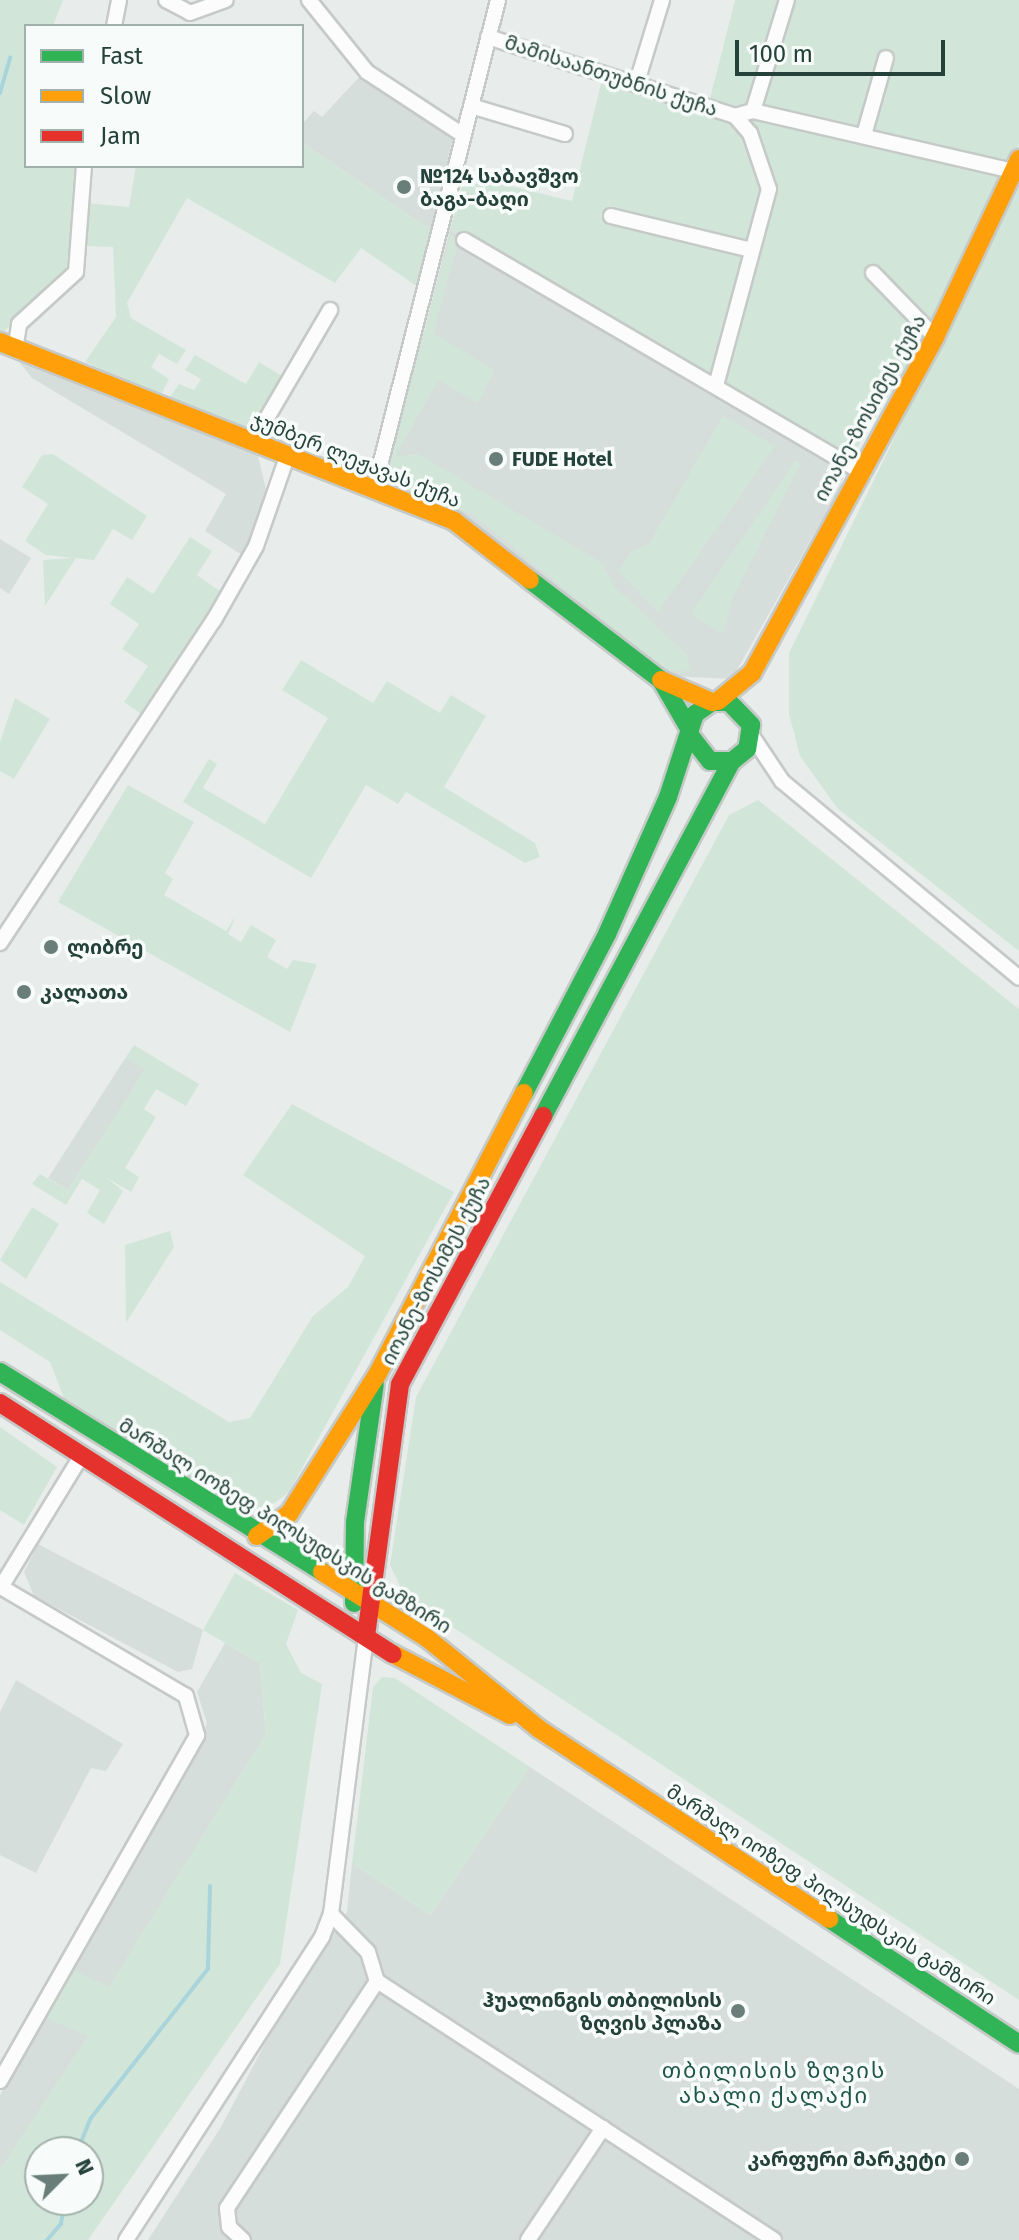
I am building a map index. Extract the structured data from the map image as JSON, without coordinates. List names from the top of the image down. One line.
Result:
{"streets":{"street":["მამისაანთუბნის ქუჩა","იოანე-ზოსიმეს ქუჩა","ჯუმბერ ლეჟავას ქუჩა","მარშალ იოზეფ პილსუდსკის გამზირი"]},"crossings":[["იოანე-ზოსიმეს ქუჩა","ჯუმბერ ლეჟავას ქუჩა"],["იოანე-ზოსიმეს ქუჩა","მარშალ იოზეფ პილსუდსკის გამზირი"]],"districts":["თბილისის ზღვის ახალი ქალაქი"],"places":["№124 საბავშვო ბაგა-ბაღი","FUDE Hotel","ლიბრე","კალათა","ჰუალინგის თბილისის ზღვის პლაზა","კარფური მარკეტი"],"legend":["Fast","Slow","Jam"],"scale_bar":"100 m","north":"top right"}
